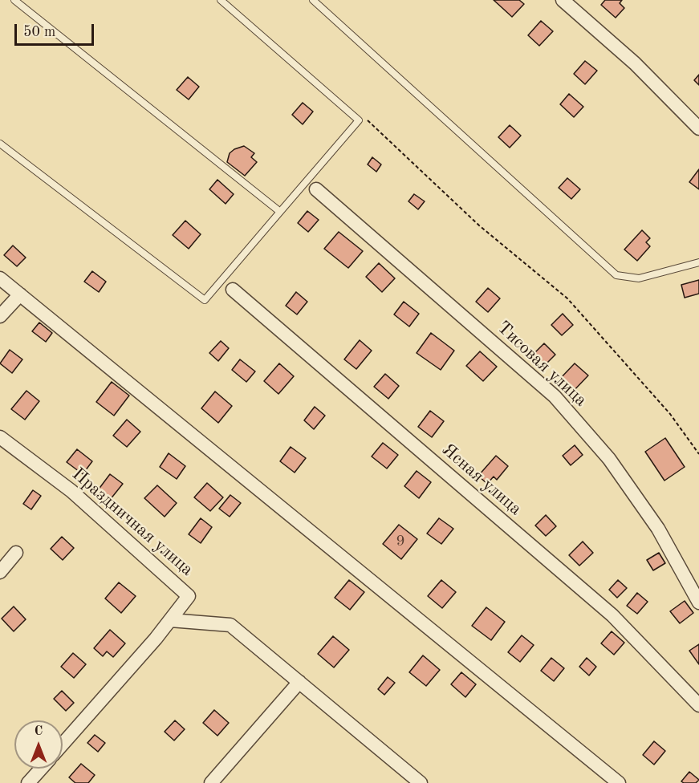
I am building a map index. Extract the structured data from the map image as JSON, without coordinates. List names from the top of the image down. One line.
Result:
{"streets":{"street":["Тисовая улица","Ясная улица","Праздничная улица"]},"house_numbers":["9"],"scale_bar":"50 m","north":"top"}
